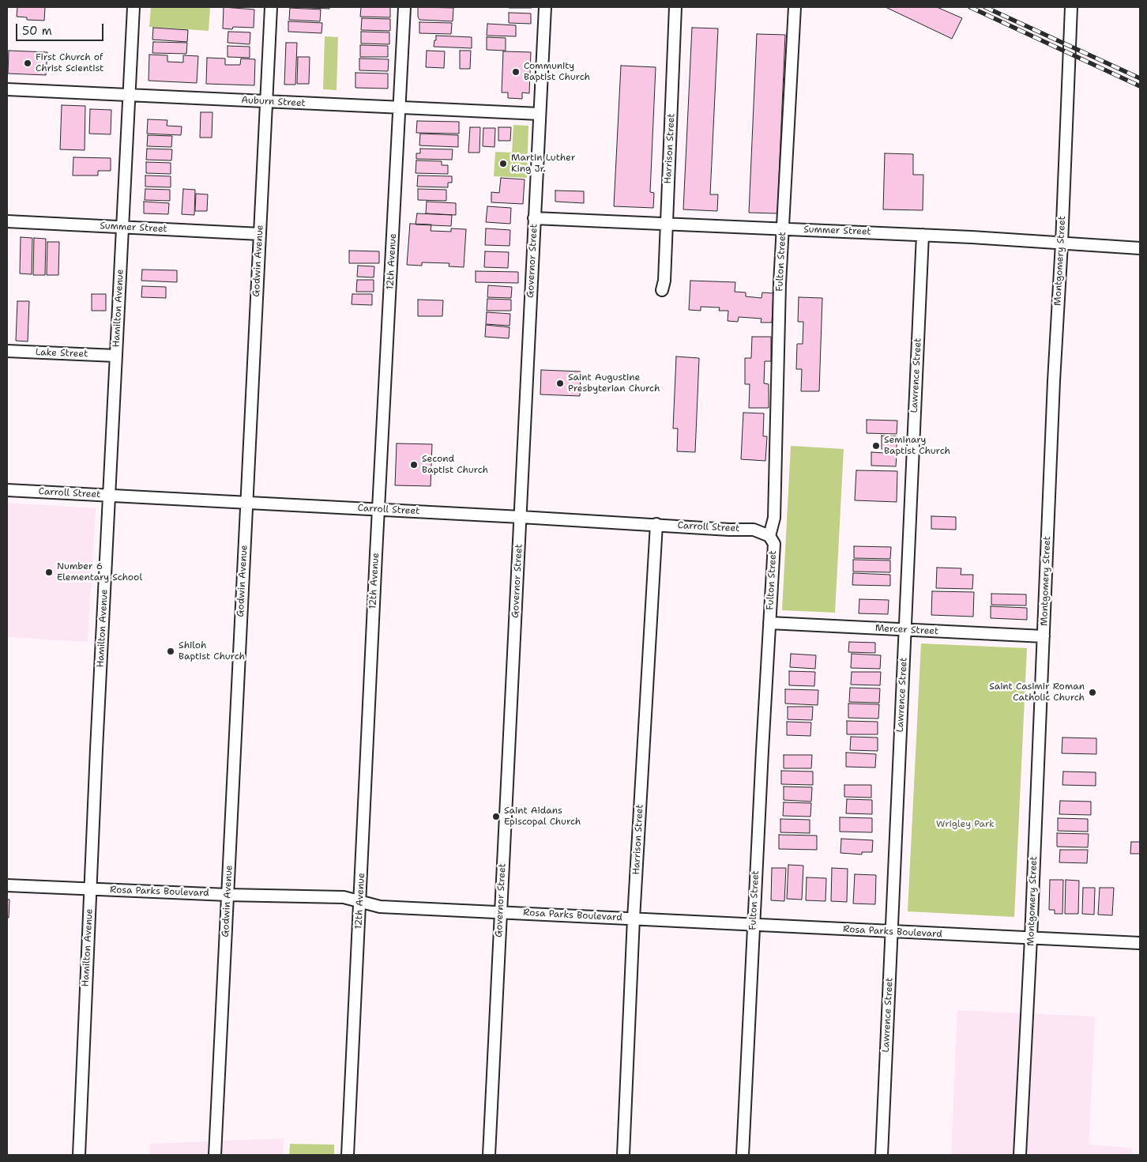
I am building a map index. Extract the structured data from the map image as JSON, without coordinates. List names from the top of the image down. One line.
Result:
{"streets":{"street":["Auburn Street","Harrison Street","Summer Street","Godwin Avenue","Governor Street","Montgomery Street","12th Avenue","Fulton Street","Hamilton Avenue","Lake Street","Lawrence Street","Carroll Street","Mercer Street","Rosa Parks Boulevard"]},"crossings":[["Auburn Street","Godwin Avenue"],["Auburn Street","Governor Street"],["Auburn Street","12th Avenue"],["Auburn Street","Hamilton Avenue"],["Harrison Street","Summer Street"],["Harrison Street","Carroll Street"],["Harrison Street","Rosa Parks Boulevard"],["Summer Street","Godwin Avenue"],["Summer Street","Governor Street"],["Summer Street","Montgomery Street"],["Summer Street","Fulton Street"],["Summer Street","Hamilton Avenue"],["Summer Street","Lawrence Street"],["Godwin Avenue","Carroll Street"],["Godwin Avenue","Rosa Parks Boulevard"],["Governor Street","Carroll Street"],["Governor Street","Rosa Parks Boulevard"],["Montgomery Street","Mercer Street"],["Montgomery Street","Rosa Parks Boulevard"],["12th Avenue","Carroll Street"],["12th Avenue","Rosa Parks Boulevard"],["Fulton Street","Carroll Street"],["Fulton Street","Mercer Street"],["Fulton Street","Rosa Parks Boulevard"],["Hamilton Avenue","Lake Street"],["Hamilton Avenue","Carroll Street"],["Hamilton Avenue","Rosa Parks Boulevard"],["Lawrence Street","Mercer Street"],["Lawrence Street","Rosa Parks Boulevard"]],"parks":["Wrigley Park"],"places":["First Church of Christ Scientist","Community Baptist Church","Martin Luther King Jr.","Saint Augustine Presbyterian Church","Seminary Baptist Church","Second Baptist Church","Number 6 Elementary School","Shiloh Baptist Church","Saint Casimir Roman Catholic Church","Saint Aidans Episcopal Church"],"scale_bar":"50 m"}
